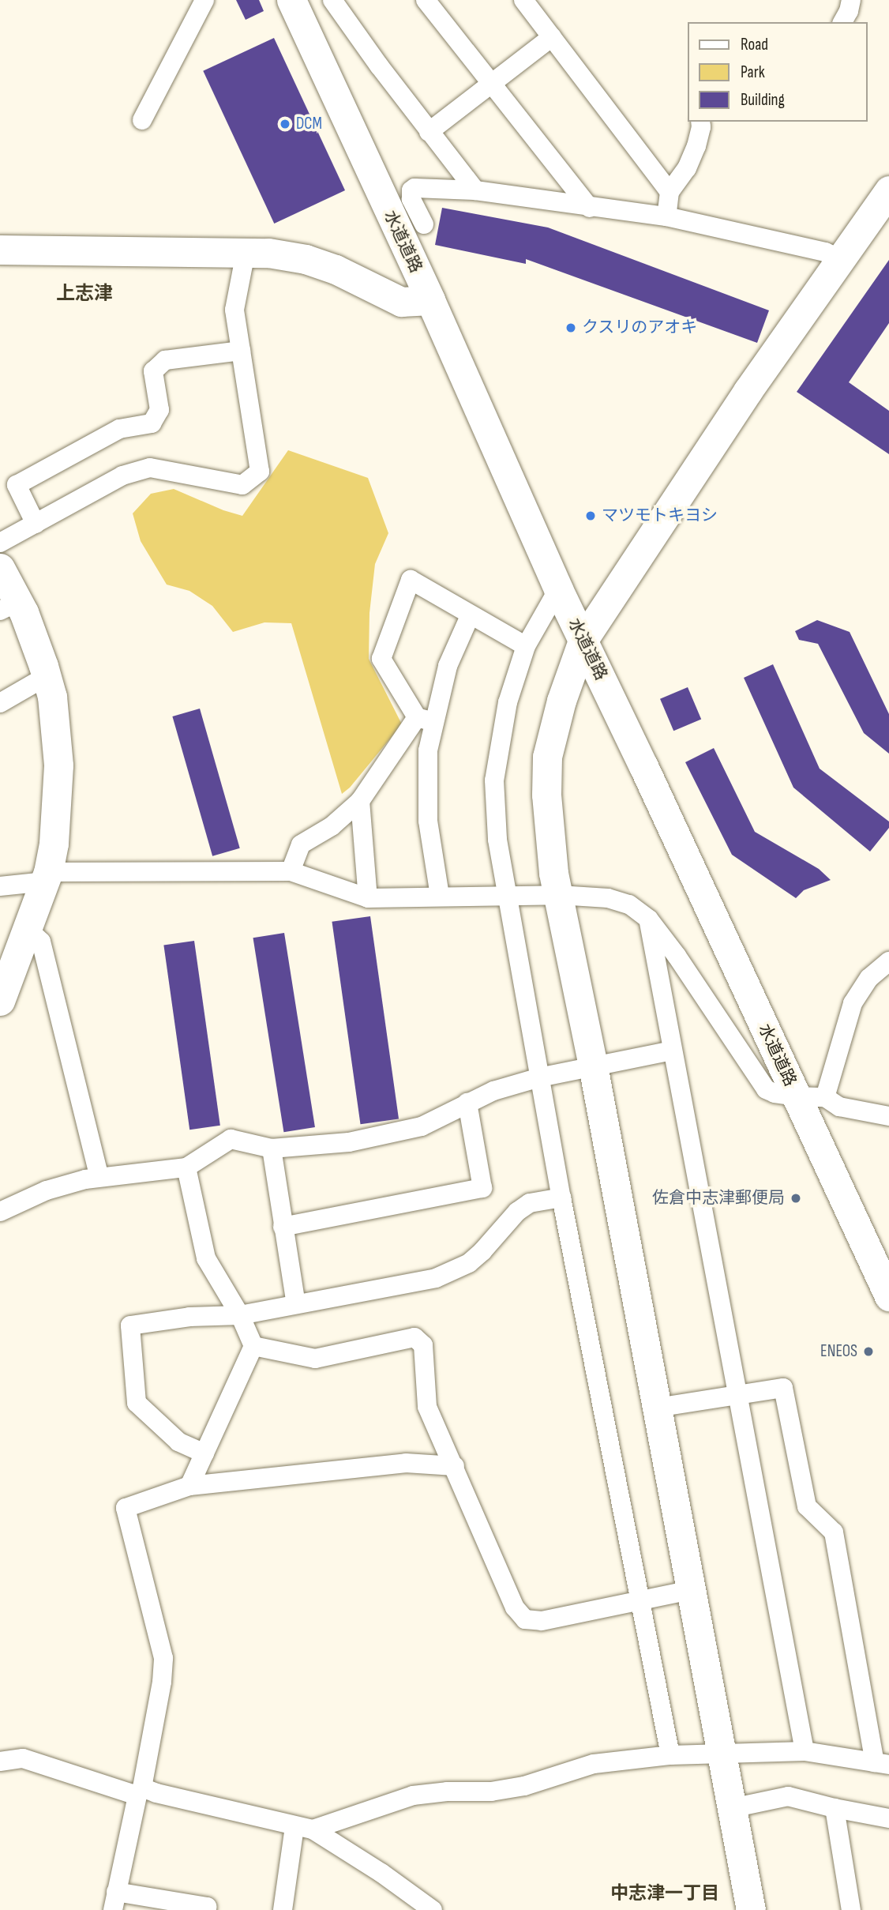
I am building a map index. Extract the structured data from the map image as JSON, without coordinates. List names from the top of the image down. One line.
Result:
{"streets":{"street":["水道道路"]},"districts":["上志津","中志津一丁目"],"places":["DCM","クスリのアオキ","マツモトキヨシ","佐倉中志津郵便局","ENEOS"],"legend":["Road","Park","Building"]}
